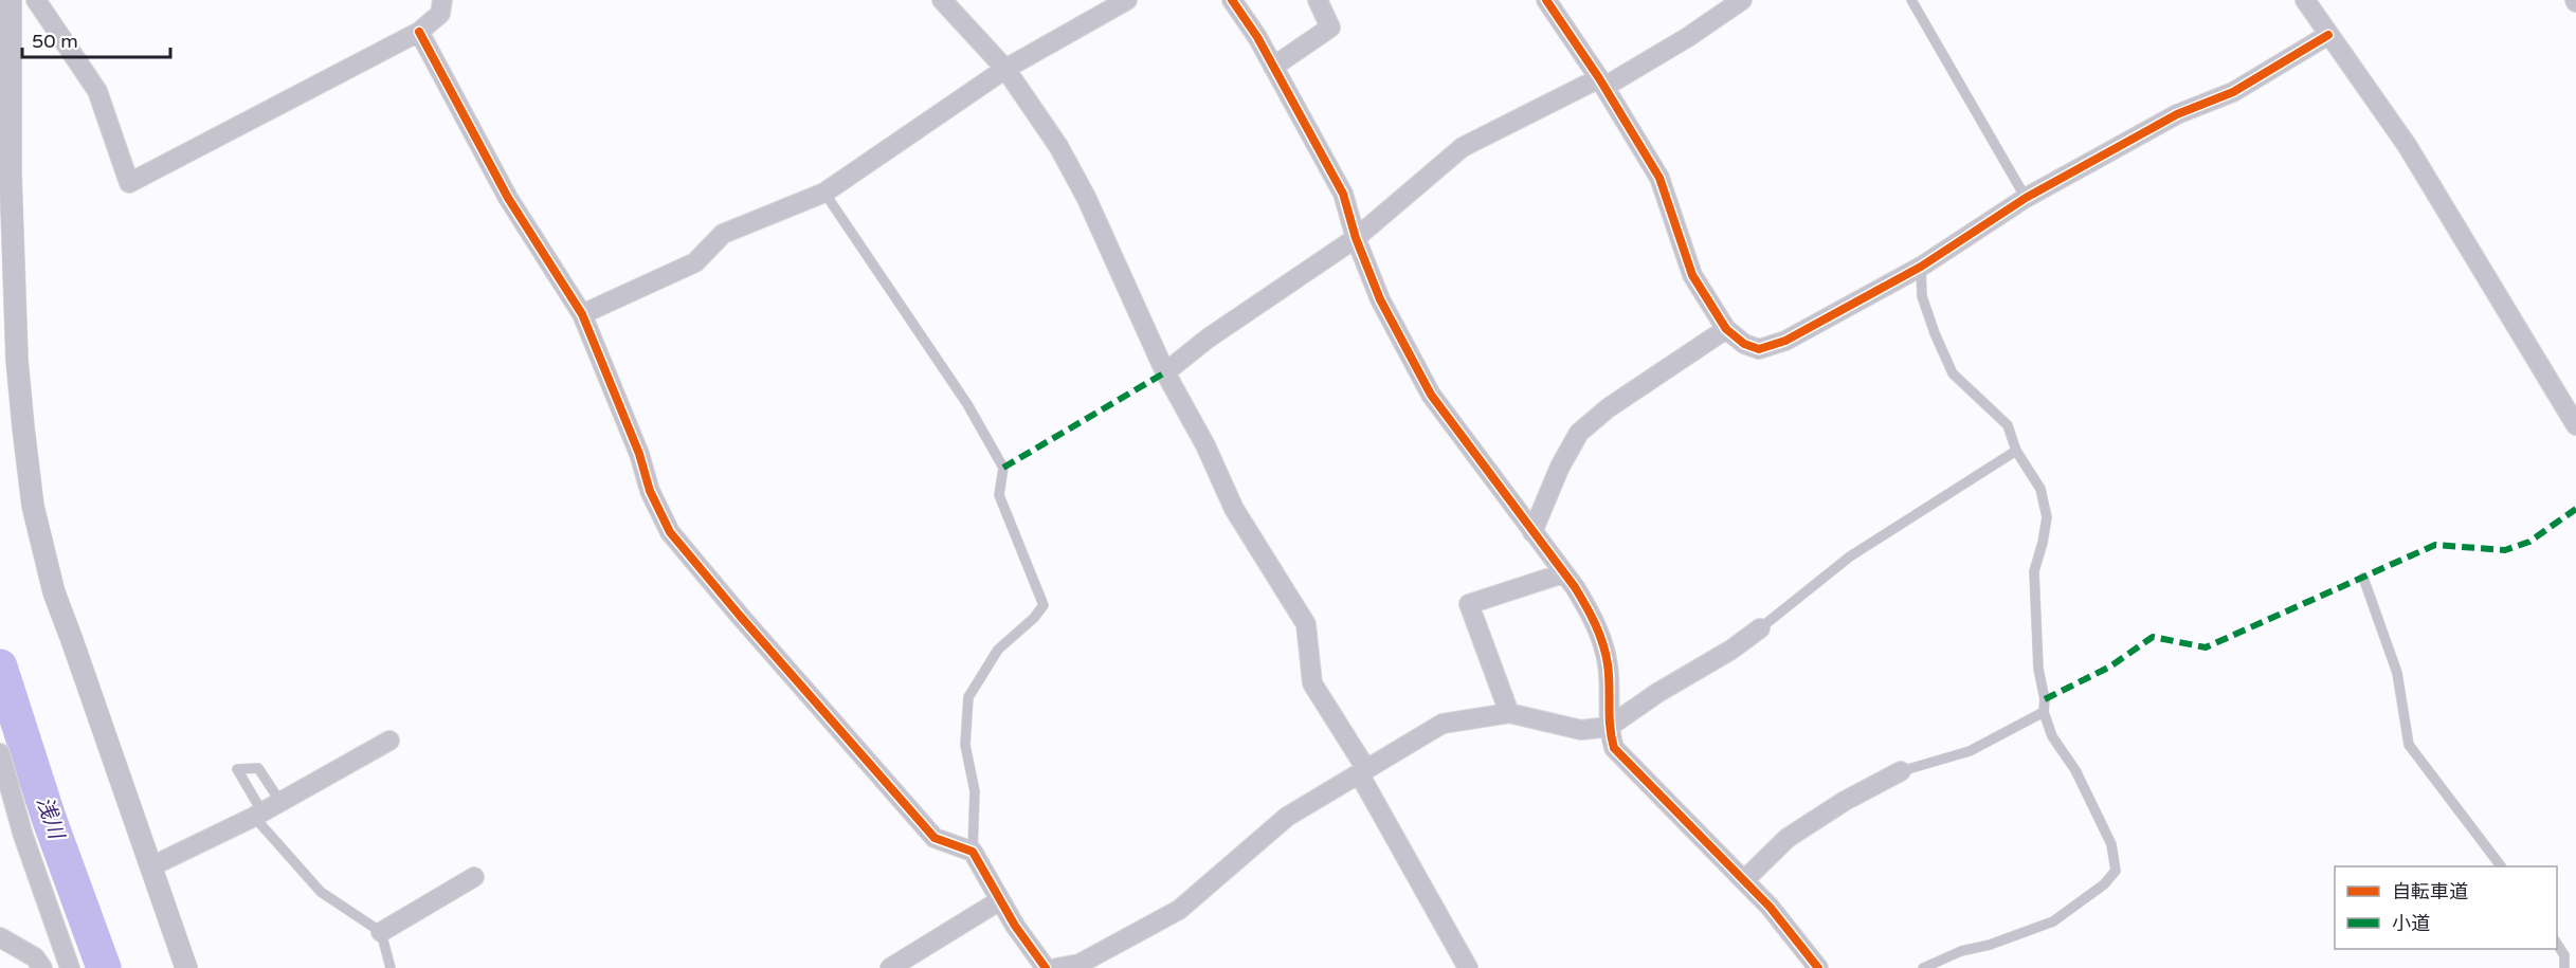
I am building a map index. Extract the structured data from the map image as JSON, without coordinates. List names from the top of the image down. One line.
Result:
{"water":["浅川"],"legend":["自転車道","小道"],"scale_bar":"50 m"}
